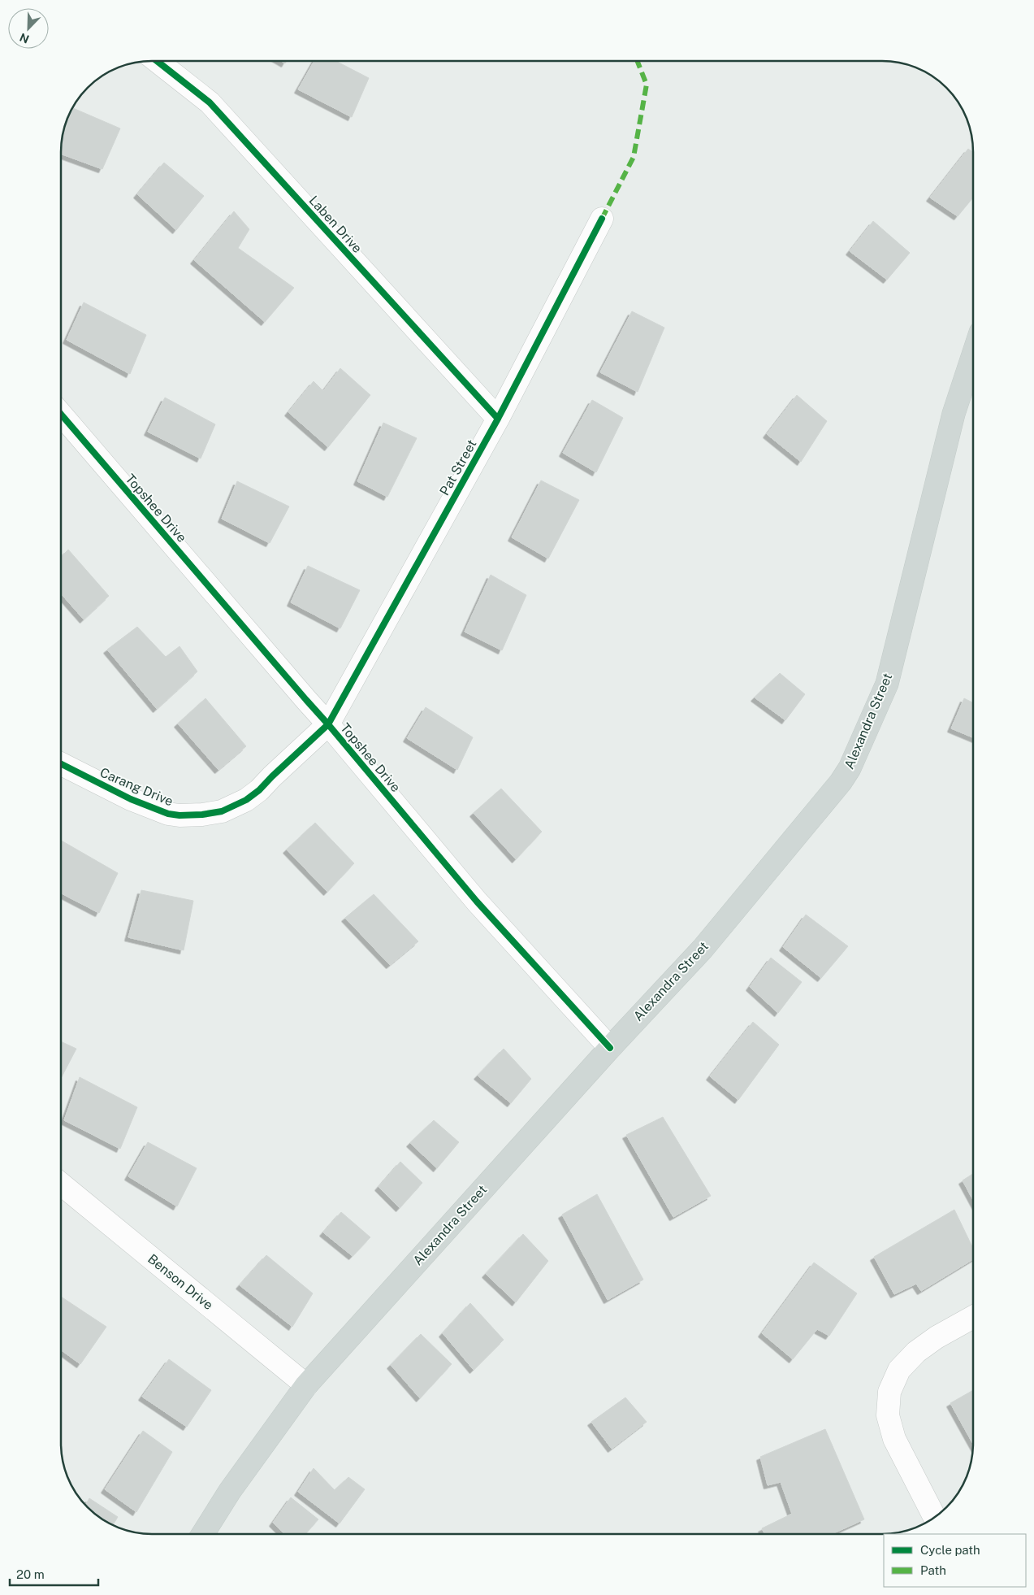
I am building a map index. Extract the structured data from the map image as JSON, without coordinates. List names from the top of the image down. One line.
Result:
{"streets":{"main road":["Alexandra Street"],"street":["Laben Drive","Pat Street","Topshee Drive","Carang Drive","Benson Drive"]},"crossings":[["Laben Drive","Pat Street"],["Pat Street","Topshee Drive"],["Pat Street","Carang Drive"],["Topshee Drive","Alexandra Street"],["Topshee Drive","Carang Drive"],["Alexandra Street","Benson Drive"]],"legend":["Cycle path","Path"],"scale_bar":"20 m","north":"bottom left"}
